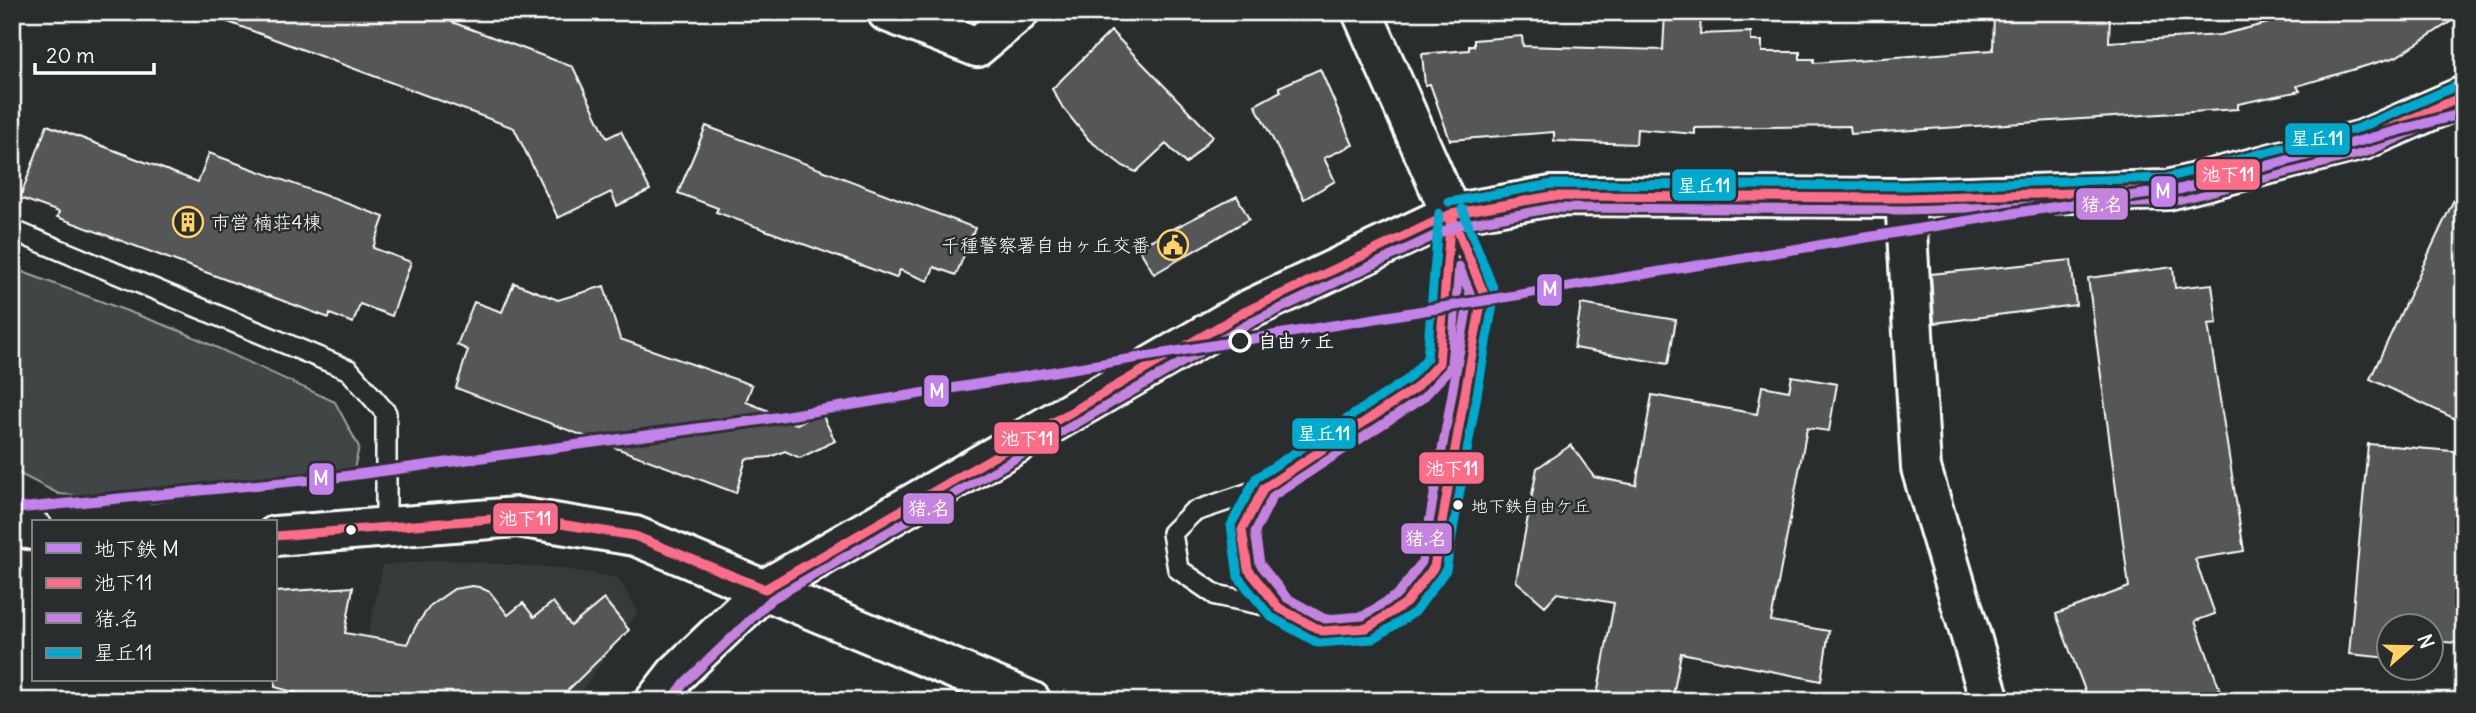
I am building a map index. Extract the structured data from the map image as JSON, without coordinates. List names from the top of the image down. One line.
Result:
{"places":{"building":["市営 楠荘4棟"],"public building":["千種警察署自由ヶ丘交番"],"other":["自由ヶ丘","地下鉄自由ケ丘"]},"lines":["transit line 星丘11","transit line 池下11","transit line 猪.名","metro line M"],"legend":["地下鉄 M","池下11","猪.名","星丘11"],"scale_bar":"20 m","north":"right"}
